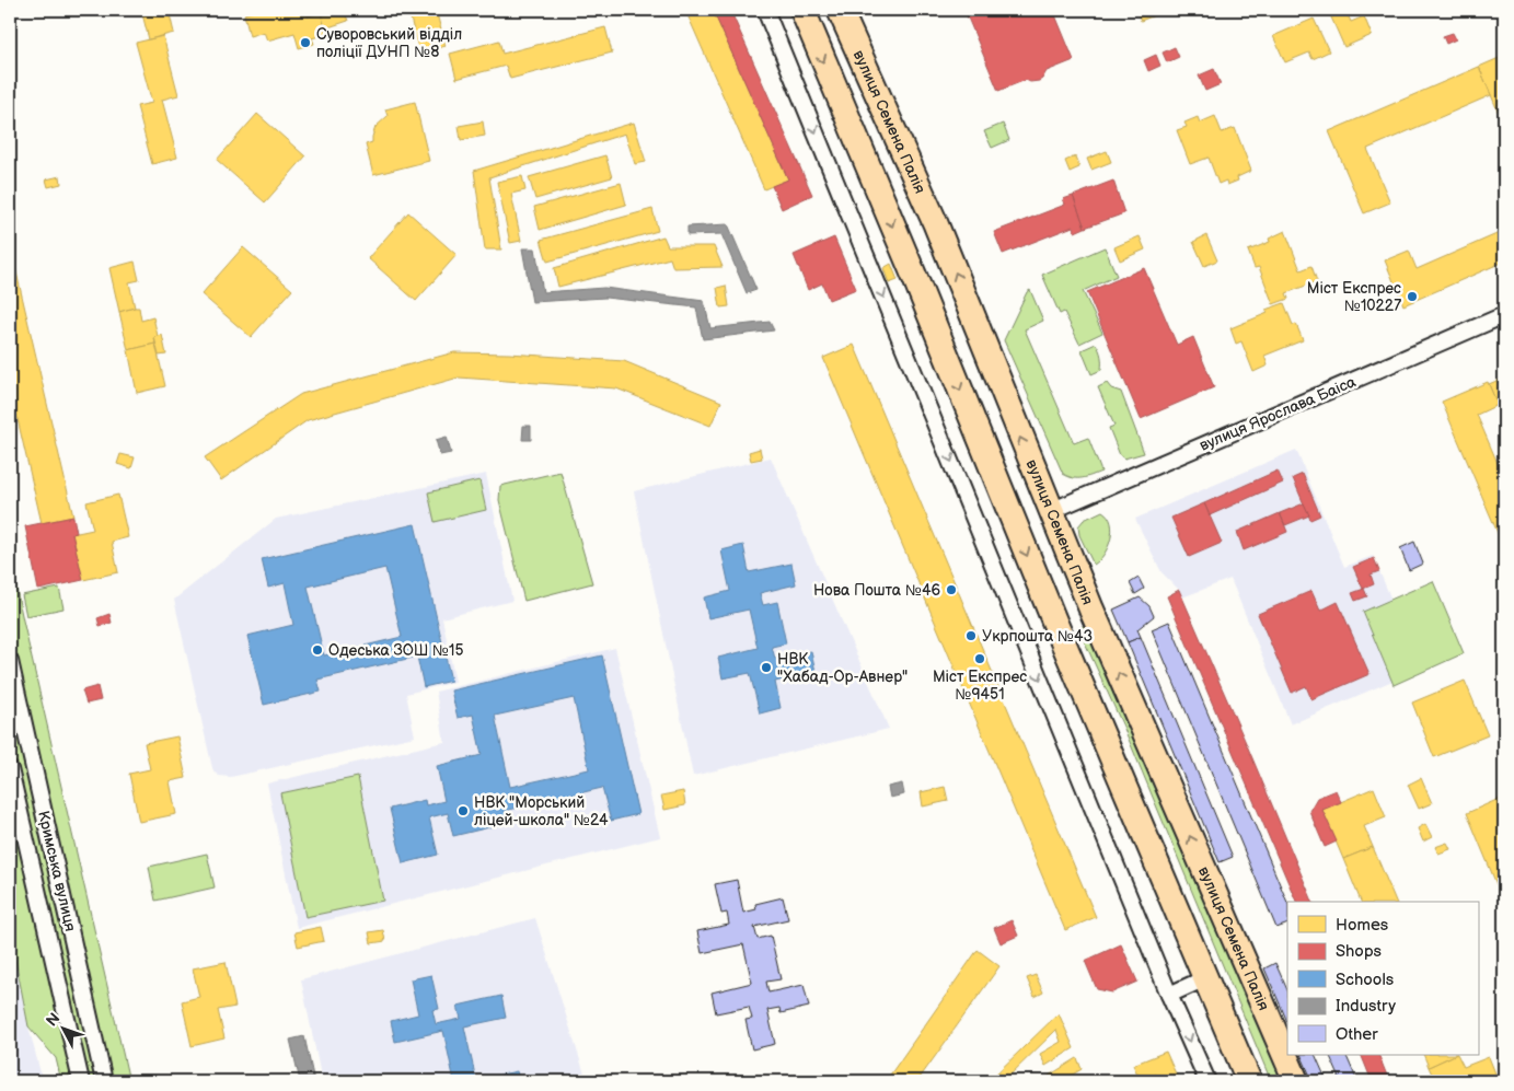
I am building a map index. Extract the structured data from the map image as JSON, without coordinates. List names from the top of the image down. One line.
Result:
{"streets":{"main road":["вулиця Семена Палія"],"street":["вулиця Ярослава Баіса","Кримська вулиця"]},"crossings":[["вулиця Семена Палія","вулиця Ярослава Баіса"]],"places":["Суворовський відділ поліції ДУНП №8","Міст Експрес №10227","Нова Пошта №46","Укрпошта №43","Одеська ЗОШ №15","Міст Експрес №9451","НВК \"Хабад-Ор-Авнер\"","НВК \"Морський ліцей-школа\" №24"],"legend":["Homes","Shops","Schools","Industry","Other"],"north":"top left"}
